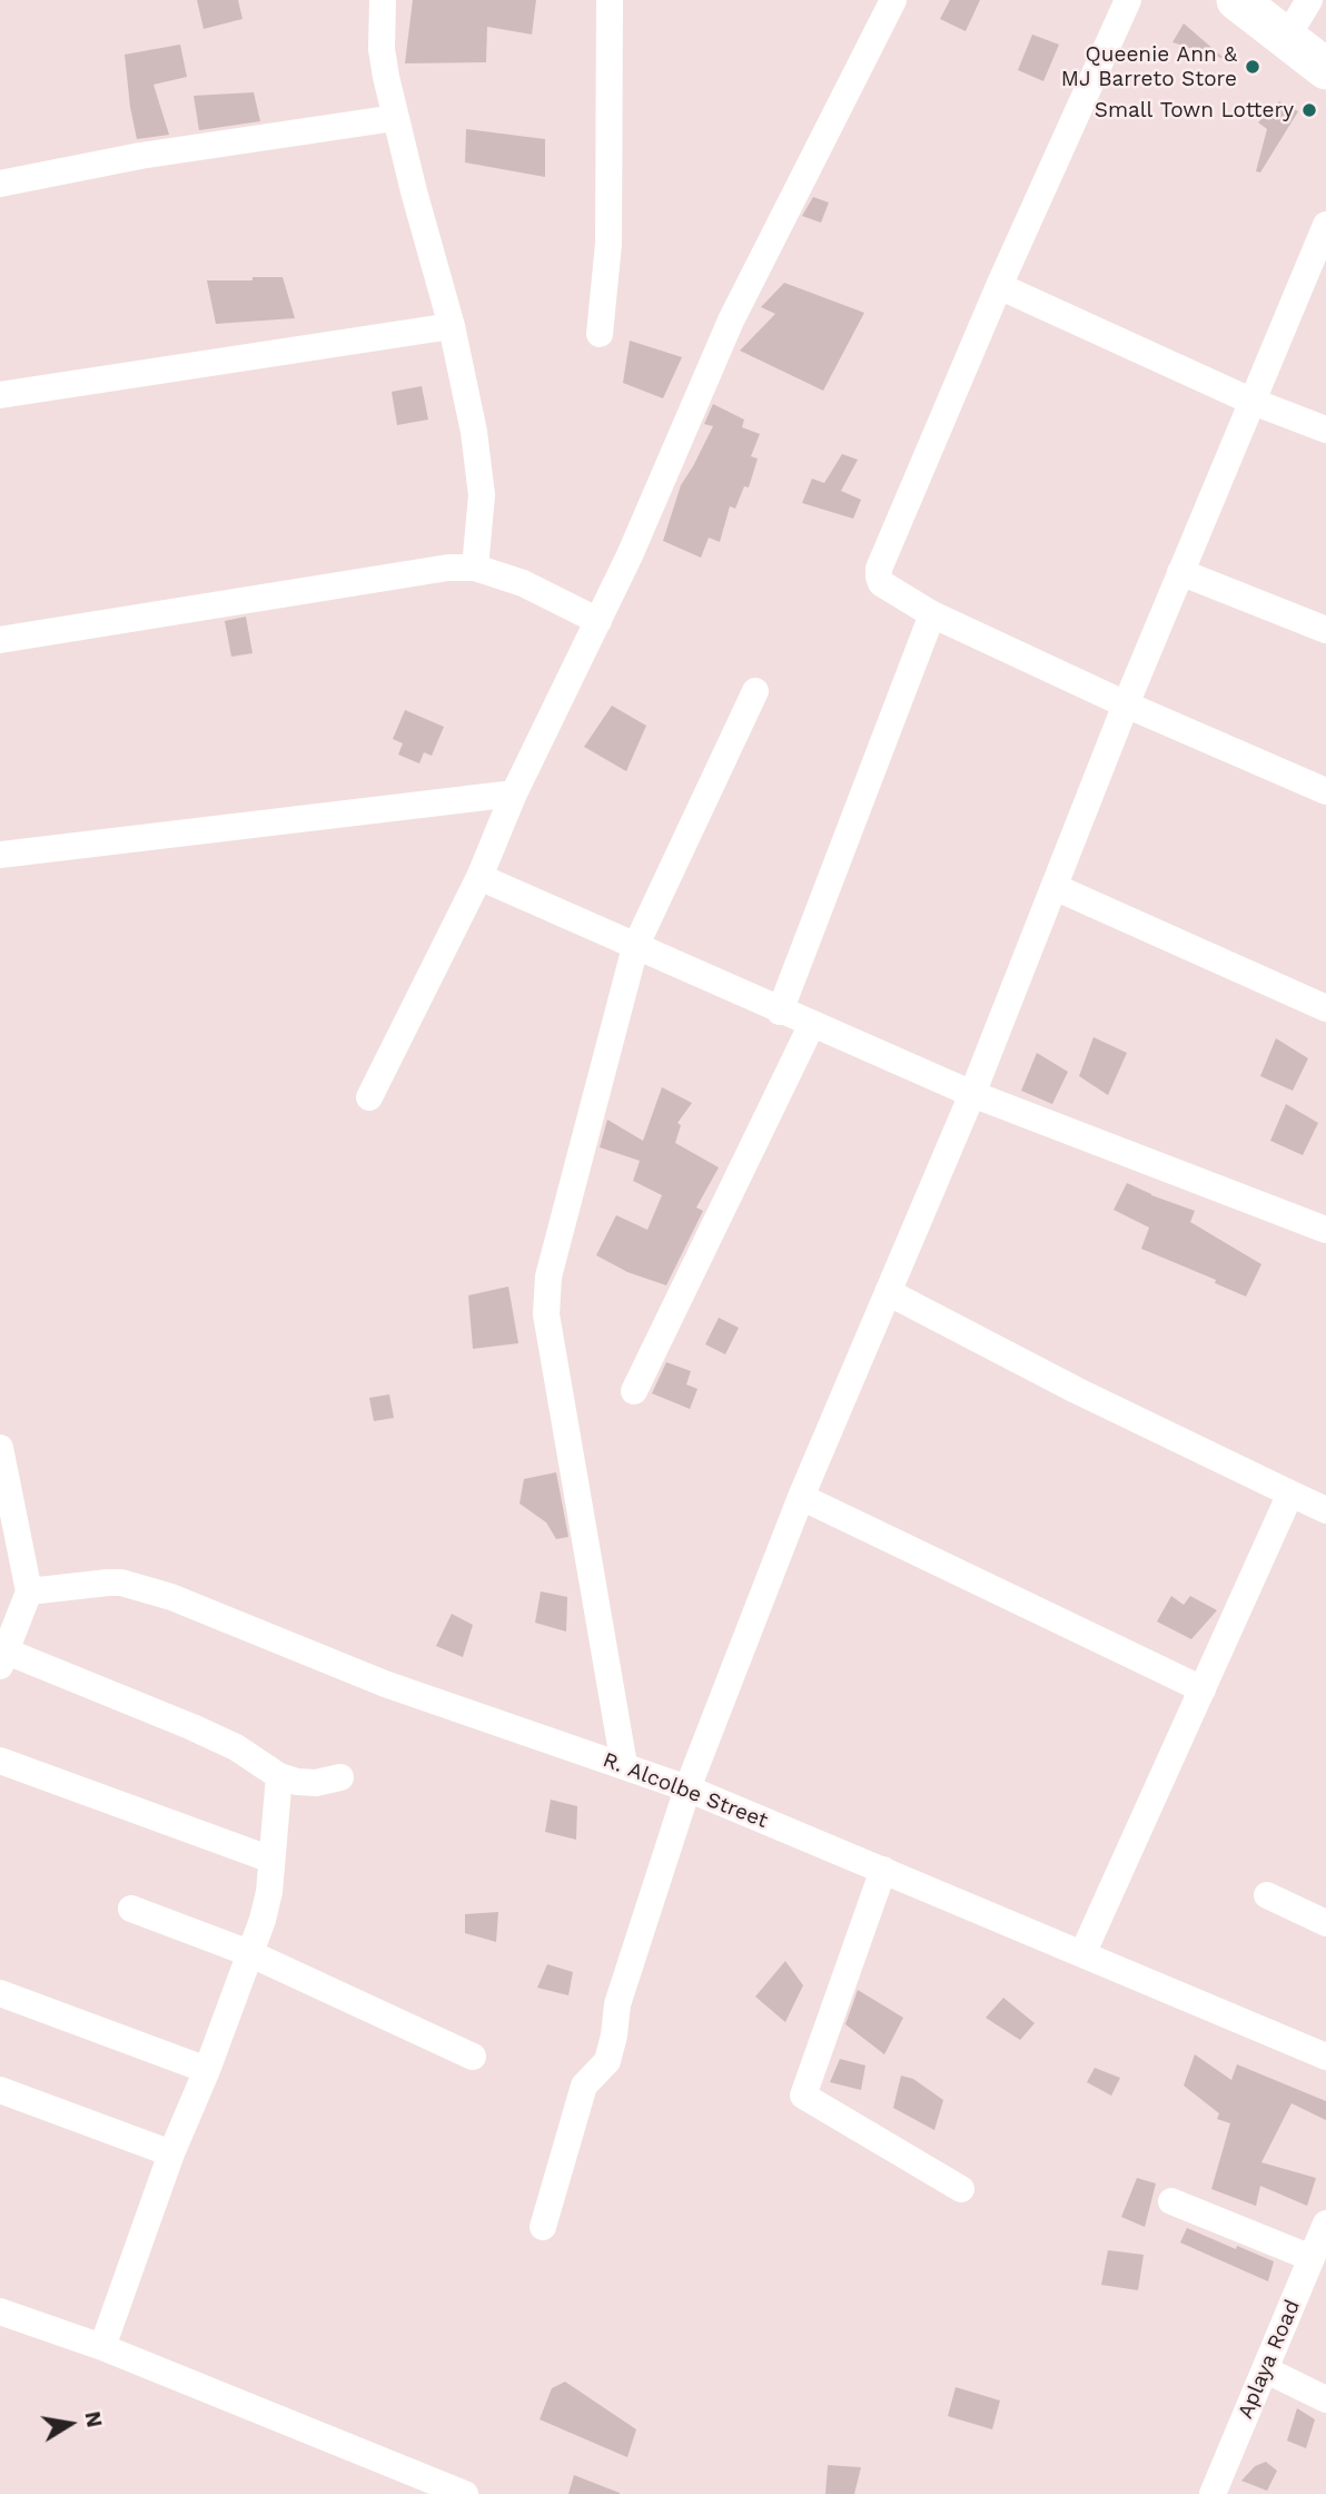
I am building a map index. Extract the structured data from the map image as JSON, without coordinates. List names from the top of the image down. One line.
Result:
{"streets":{"street":["R. Alcolbe Street","Aplaya Road"]},"places":["Queenie Ann & MJ Barreto Store","Small Town Lottery"],"north":"right"}
